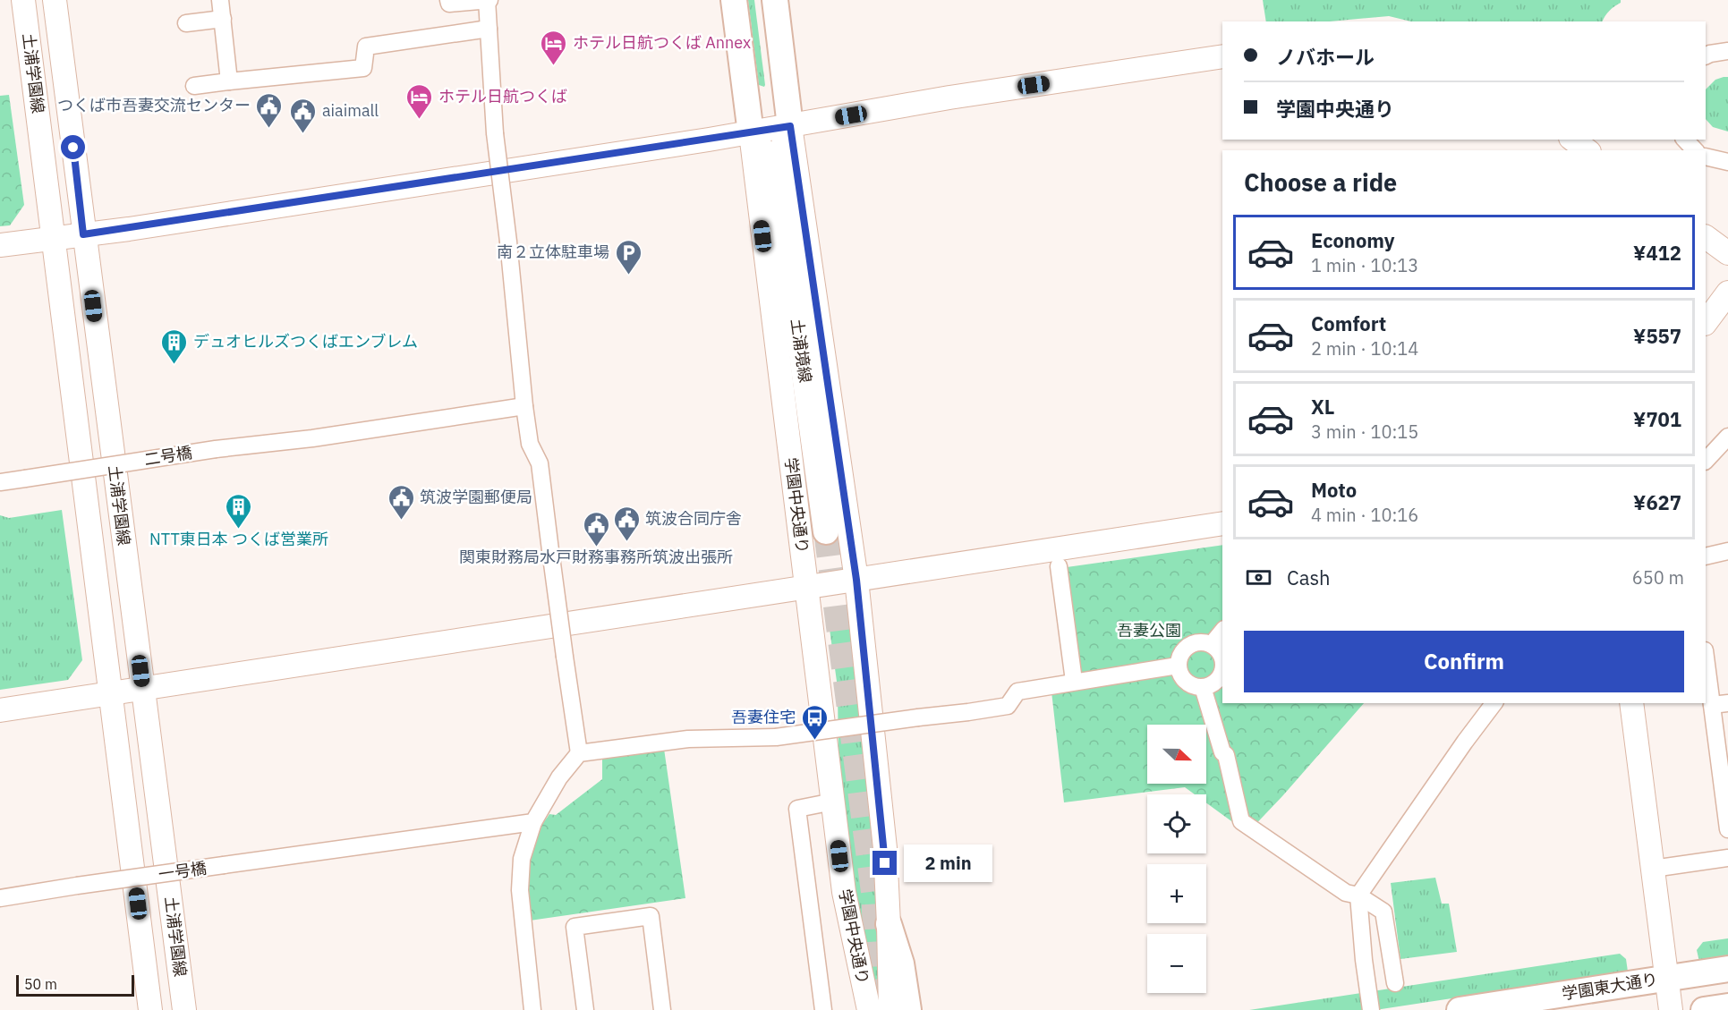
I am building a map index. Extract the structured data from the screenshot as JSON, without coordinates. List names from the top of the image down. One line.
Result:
{"streets":{"main road":["土浦境線","学園中央通り","学園東大通り"],"street":["土浦学園線","二号橋","一号橋"]},"crossings":[["土浦境線","学園中央通り"]],"parks":["吾妻公園"],"places":{"hotel":["ホテル日航つくば Annex","ホテル日航つくば"],"public building":["つくば市吾妻交流センター","aiaimall","筑波学園郵便局","筑波合同庁舎","関東財務局水戸財務事務所筑波出張所"],"parking":["南２立体駐車場"],"building":["デュオヒルズつくばエンブレム","NTT東日本 つくば営業所"],"bus stop":["吾妻住宅"]},"scale_bar":"50 m","north":"right","page":{"banner":["ノバホール","学園中央通り"],"heading":"Choose a ride","list":[{"name":"Economy","note":"1 min · 10:13","value":"¥412"},{"name":"Comfort","note":"2 min · 10:14","value":"¥557"},{"name":"XL","note":"3 min · 10:15","value":"¥701"},{"name":"Moto","note":"4 min · 10:16","value":"¥627"}],"pay":["Cash","650 m"],"buttons":"Confirm","map_buttons":["+","−"],"bubble":"2 min","scale":"50 m"}}
